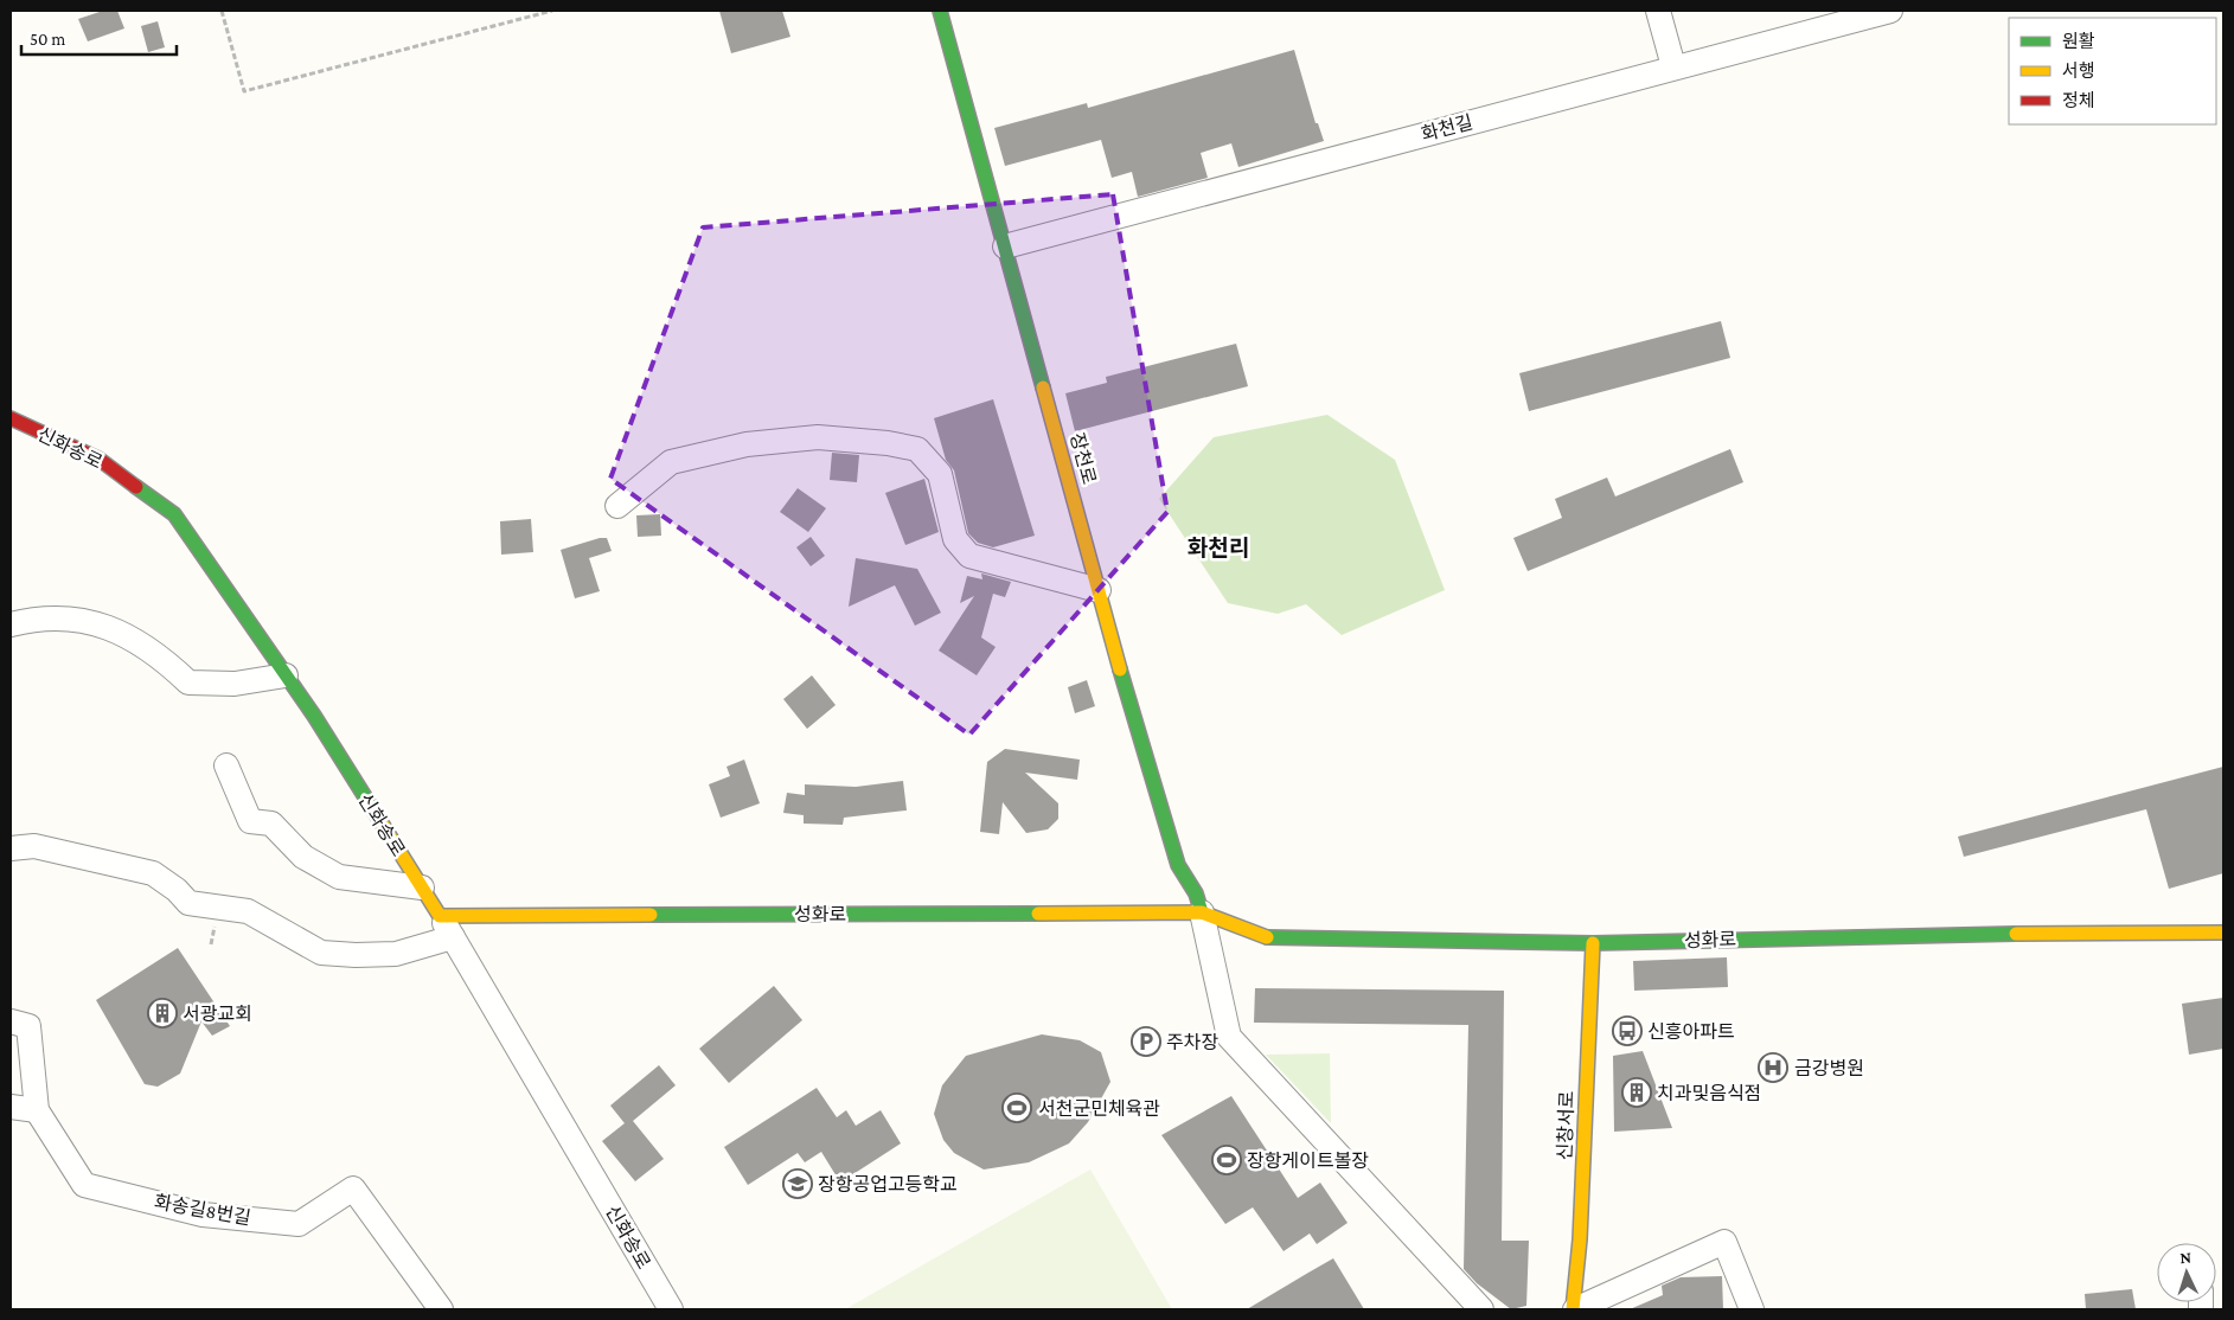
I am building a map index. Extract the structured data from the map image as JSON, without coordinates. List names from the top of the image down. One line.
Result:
{"streets":{"main road":["신화송로","장천로","성화로","신창서로"],"street":["화천길","화송길8번길"]},"crossings":[["화천길","장천로"],["신화송로","성화로"],["장천로","성화로"],["성화로","신창서로"]],"districts":["화천리"],"places":{"building":["서광교회","치과및음식점"],"bus stop":["신흥아파트"],"parking":["주차장"],"hospital":["금강병원"],"sports":["서천군민체육관","장항게이트볼장"],"school or university":["장항공업고등학교"]},"legend":["원활","서행","정체"],"scale_bar":"50 m","north":"top"}
